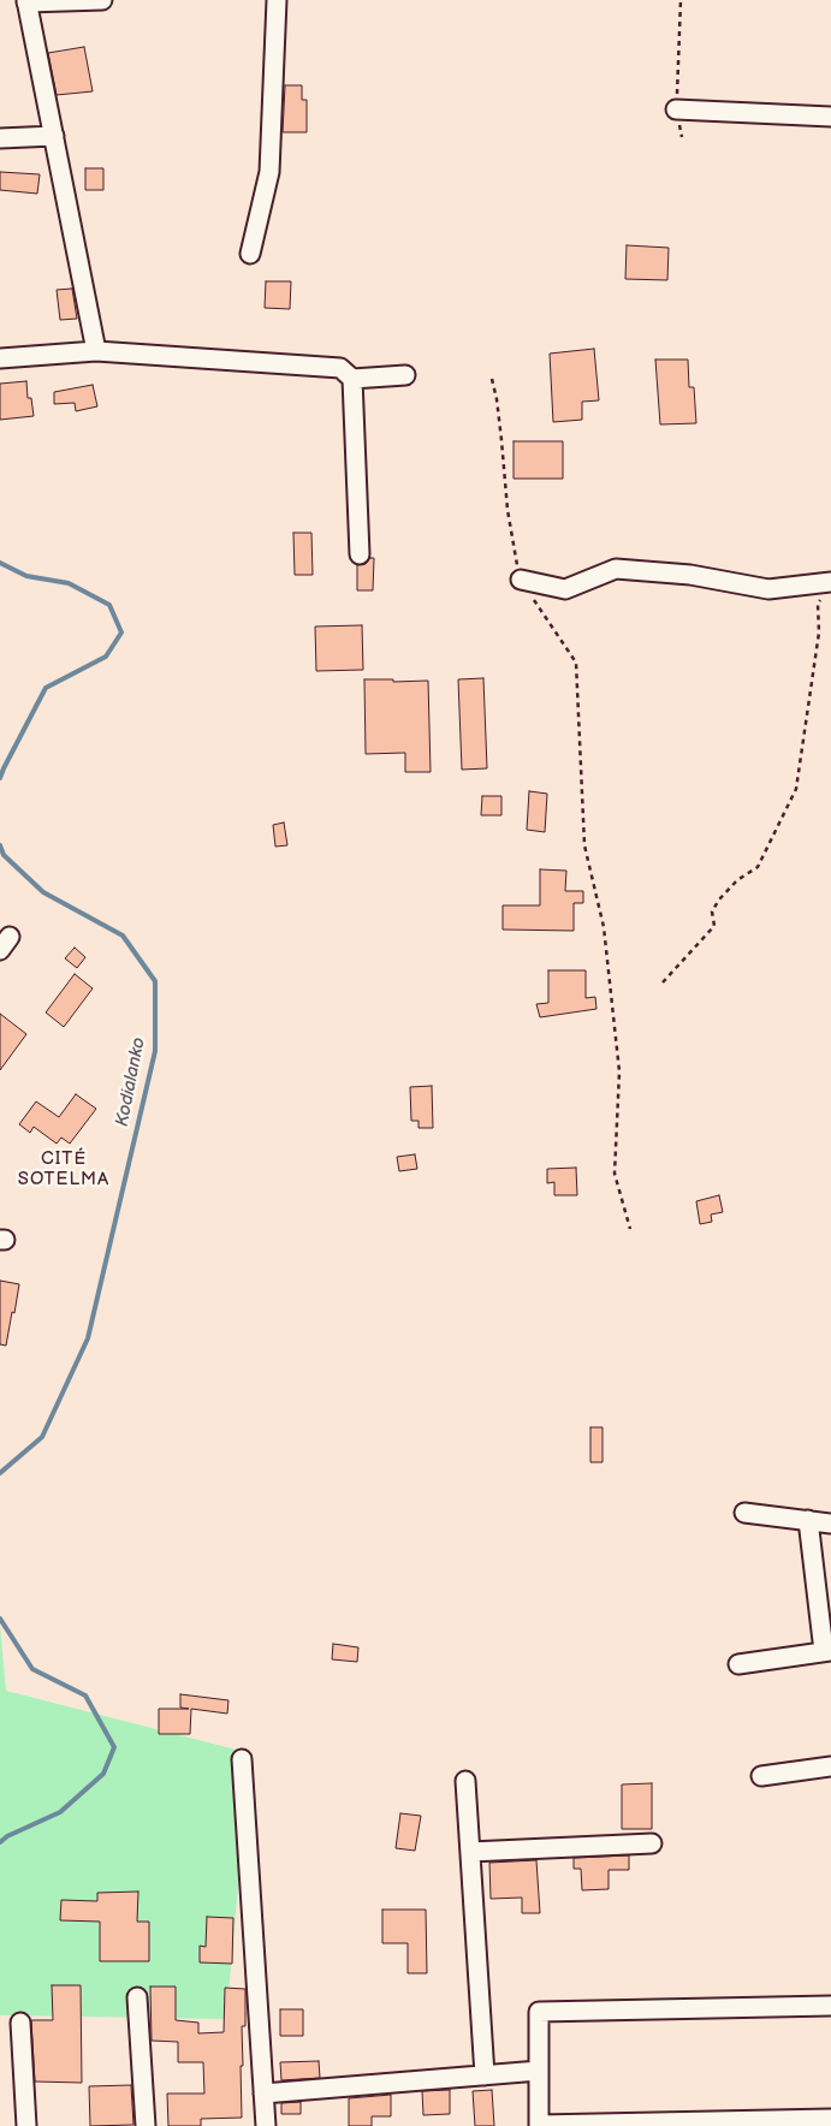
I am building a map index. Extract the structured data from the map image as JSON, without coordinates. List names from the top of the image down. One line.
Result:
{"districts":["CITÉ SOTELMA"],"water":["Kodialanko"]}
